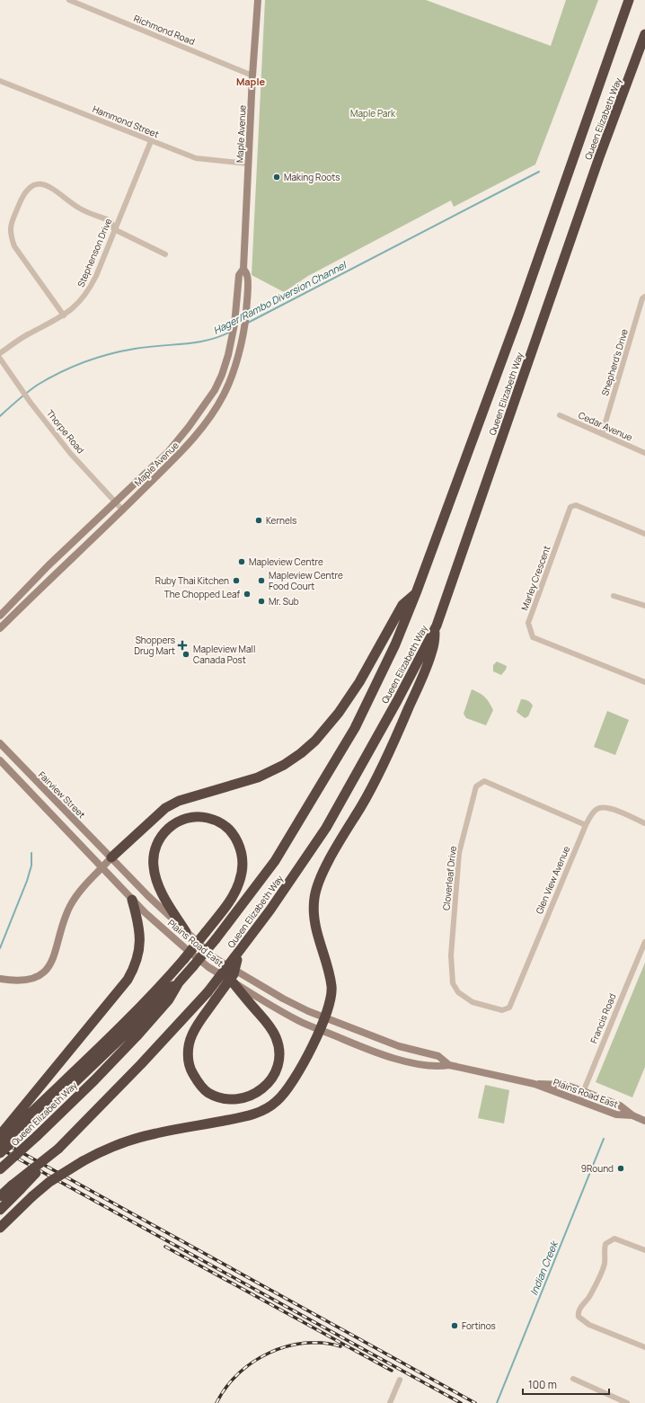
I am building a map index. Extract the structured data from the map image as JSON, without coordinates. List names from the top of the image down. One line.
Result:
{"streets":{"highway":["Queen Elizabeth Way"],"main road":["Maple Avenue","Fairview Street","Plains Road East"],"street":["Richmond Road","Hammond Street","Stephenson Drive","Shepherd's Drive","Cedar Avenue","Thorpe Road","Marley Crescent","Cloverleaf Drive","Glen View Avenue","Francis Road"]},"crossings":[["Richmond Road","Maple Avenue"],["Hammond Street","Maple Avenue"],["Hammond Street","Stephenson Drive"],["Maple Avenue","Thorpe Road"],["Shepherd's Drive","Cedar Avenue"],["Fairview Street","Plains Road East"],["Cloverleaf Drive","Glen View Avenue"],["Plains Road East","Francis Road"]],"districts":["Maple"],"water":["Hager/Rambo Diversion Channel","Indian Creek"],"parks":["Maple Park"],"places":{"other":["Making Roots","Kernels","Mapleview Centre","Ruby Thai Kitchen","Mapleview Centre Food Court","The Chopped Leaf","Mr. Sub","Mapleview Mall Canada Post","9Round","Fortinos"],"health":["Shoppers Drug Mart"]},"scale_bar":"100 m"}
